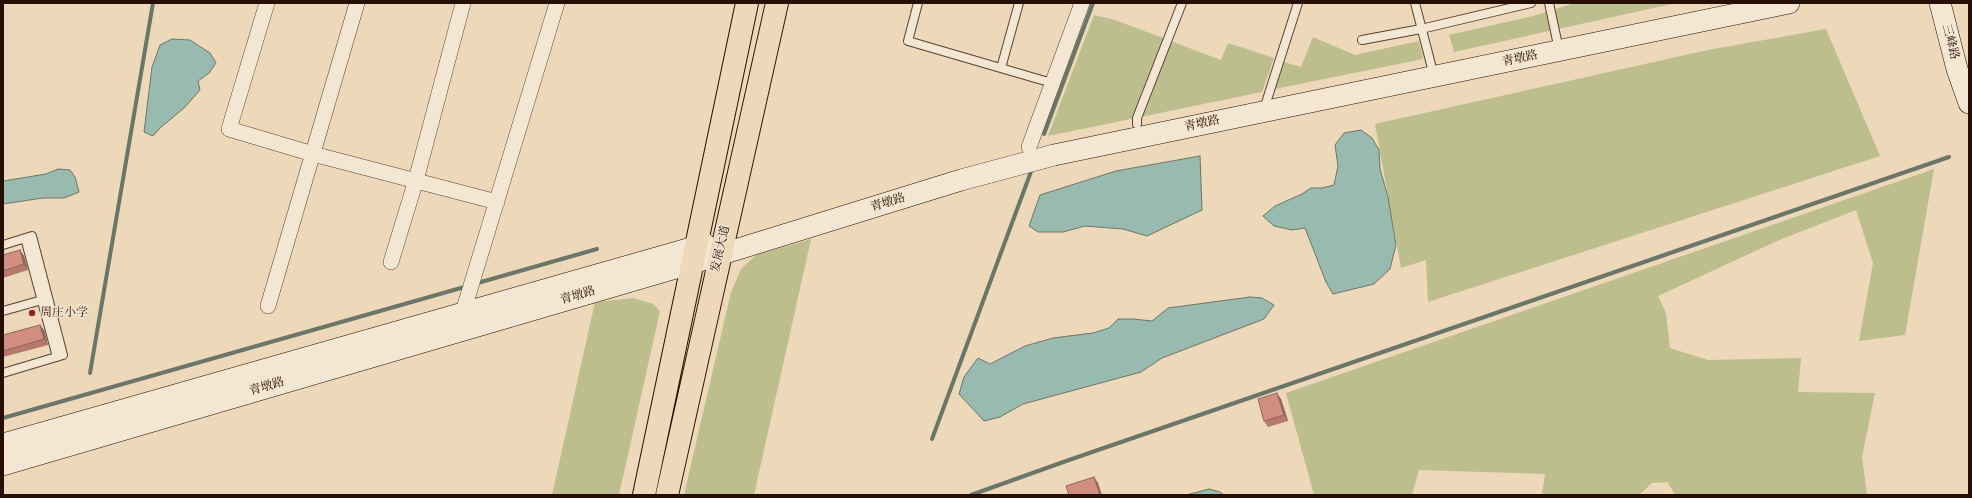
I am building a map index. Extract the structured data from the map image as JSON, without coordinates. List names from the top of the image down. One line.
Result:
{"streets":{"main road":["三峰路","青墩路","发展大道"]},"crossings":[["青墩路","发展大道"]],"places":["周庄小学"]}
